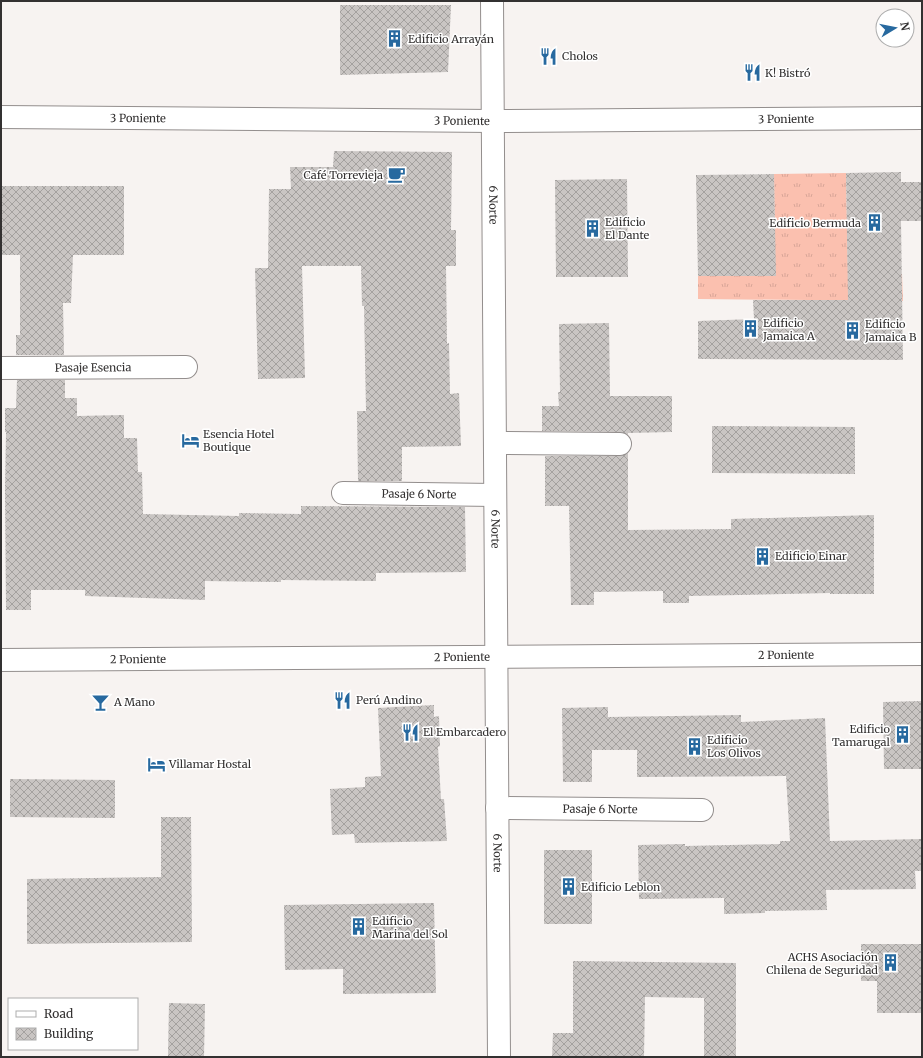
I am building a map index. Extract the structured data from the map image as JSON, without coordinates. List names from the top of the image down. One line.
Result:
{"streets":{"street":["3 Poniente","6 Norte","Pasaje Esencia","Pasaje 6 Norte","2 Poniente"]},"crossings":[["3 Poniente","6 Norte"],["6 Norte","Pasaje 6 Norte"],["6 Norte","2 Poniente"]],"places":{"building":["Edificio Arrayán","Edificio Bermuda","Edificio El Dante","Edificio Jamaica A","Edificio Jamaica B","Edificio Einar","Edificio Tamarugal","Edificio Los Olivos","Edificio Leblon","Edificio Marina del Sol","ACHS Asociación Chilena de Seguridad"],"restaurant":["Cholos","K! Bistró","Perú Andino","El Embarcadero"],"cafe":["Café Torrevieja"],"hotel":["Esencia Hotel Boutique","Villamar Hostal"],"bar":["A Mano"]},"legend":["Road","Building"],"north":"right"}
